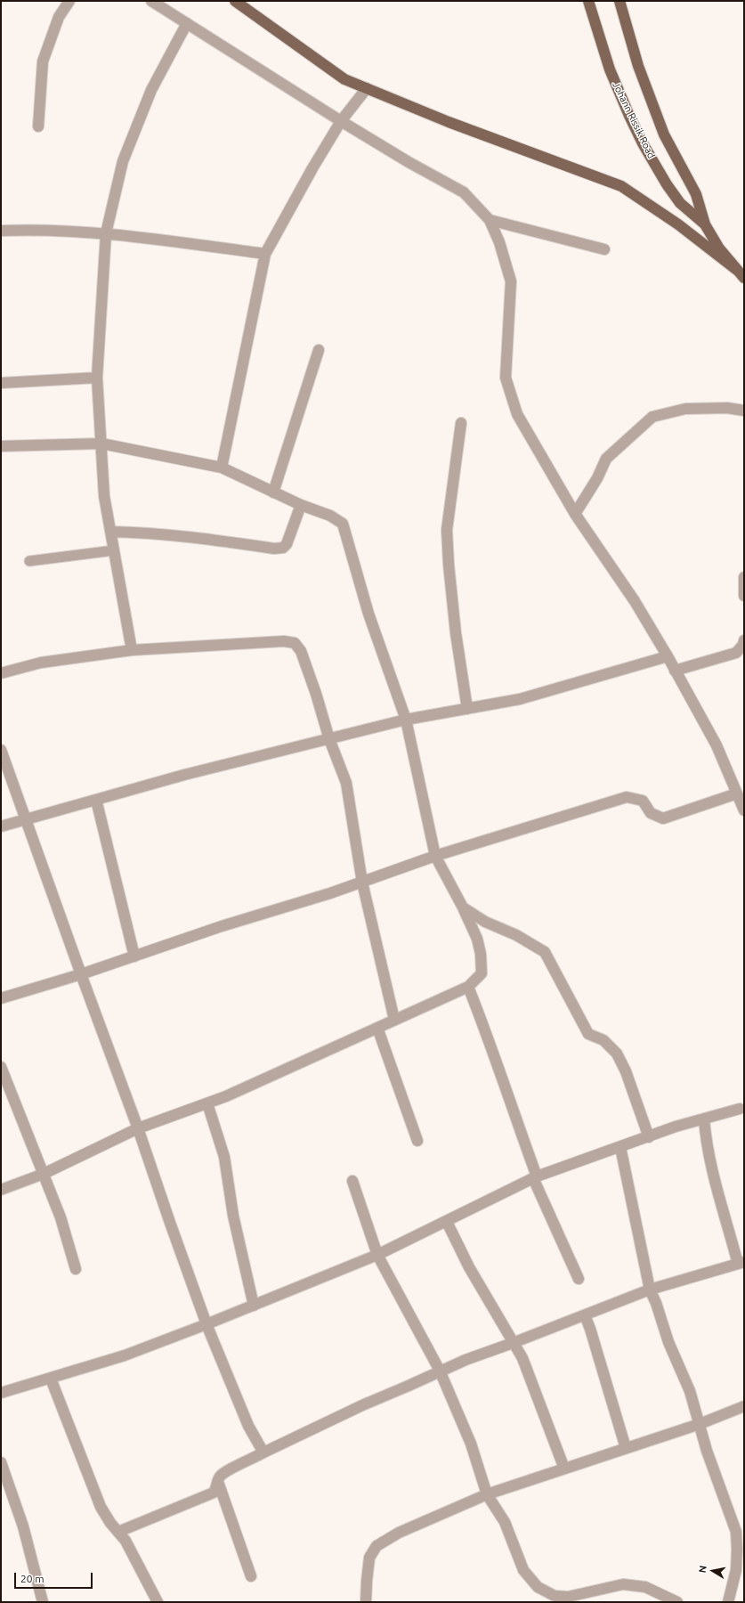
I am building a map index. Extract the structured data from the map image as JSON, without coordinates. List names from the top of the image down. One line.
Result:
{"streets":{"main road":["Johann Rissik Road"]},"scale_bar":"20 m","north":"left"}
